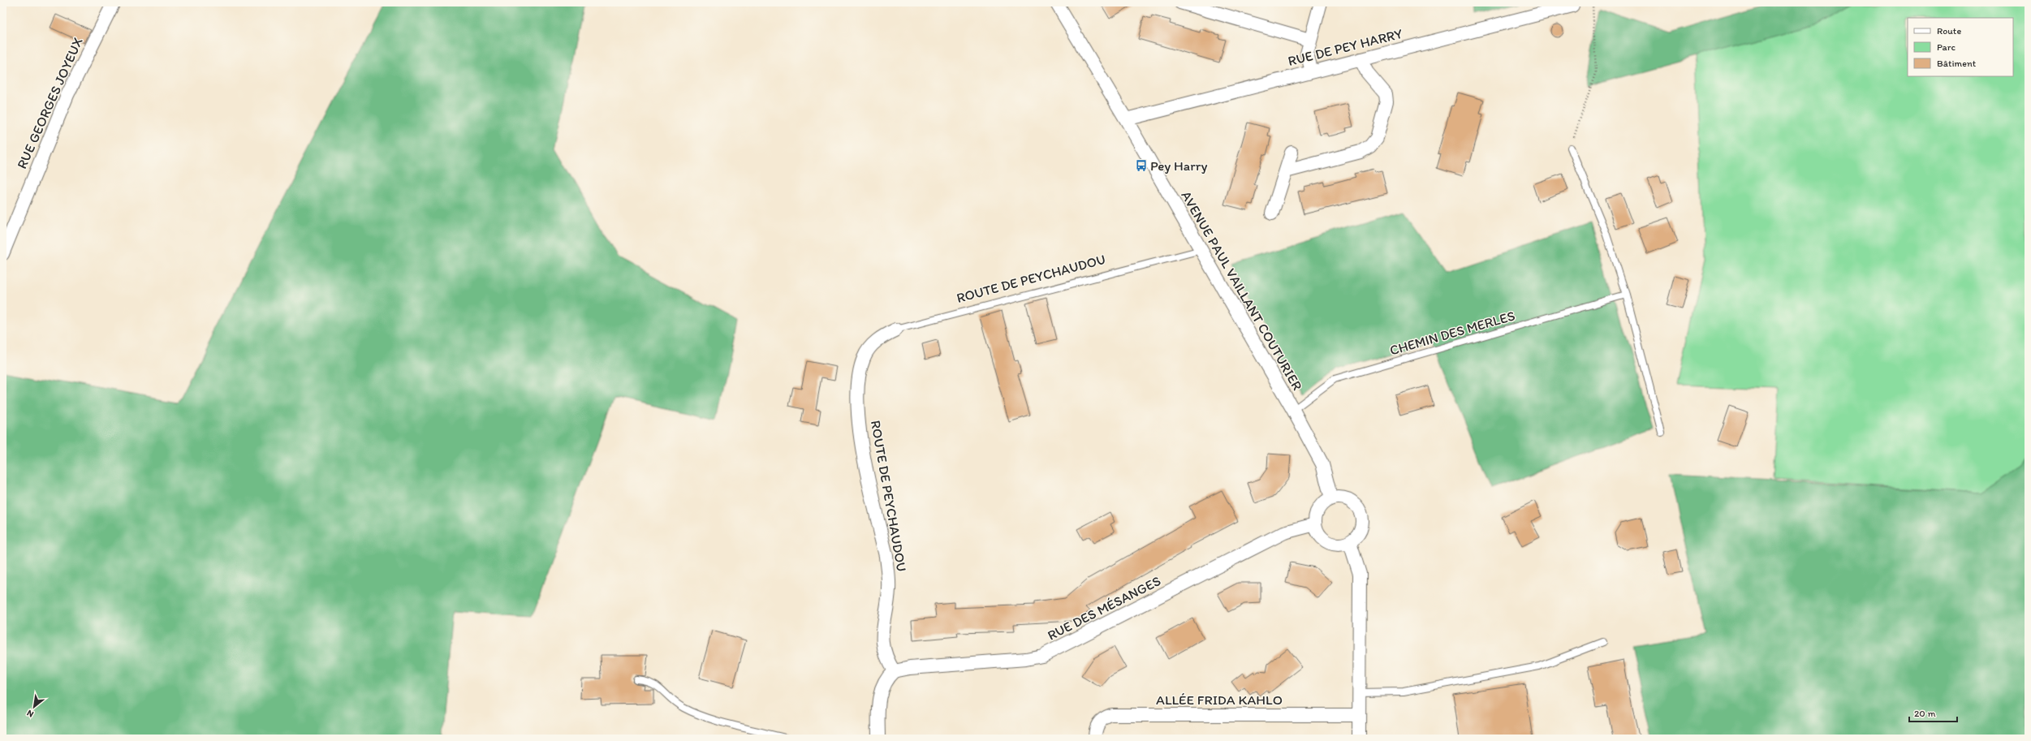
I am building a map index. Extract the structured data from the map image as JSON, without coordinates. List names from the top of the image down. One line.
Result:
{"streets":{"street":["RUE DE PEY HARRY","RUE GEORGES JOYEUX","ROUTE DE PEYCHAUDOU","AVENUE PAUL VAILLANT COUTURIER","RUE DES MÉSANGES","ALLÉE FRIDA KAHLO"],"lane":["CHEMIN DES MERLES"]},"crossings":[["RUE DE PEY HARRY","AVENUE PAUL VAILLANT COUTURIER"],["ROUTE DE PEYCHAUDOU","AVENUE PAUL VAILLANT COUTURIER"],["ROUTE DE PEYCHAUDOU","RUE DES MÉSANGES"],["AVENUE PAUL VAILLANT COUTURIER","CHEMIN DES MERLES"],["AVENUE PAUL VAILLANT COUTURIER","RUE DES MÉSANGES"]],"places":{"bus stop":["Pey Harry"]},"legend":["Route","Parc","Bâtiment"],"scale_bar":"20 m","north":"bottom left"}
